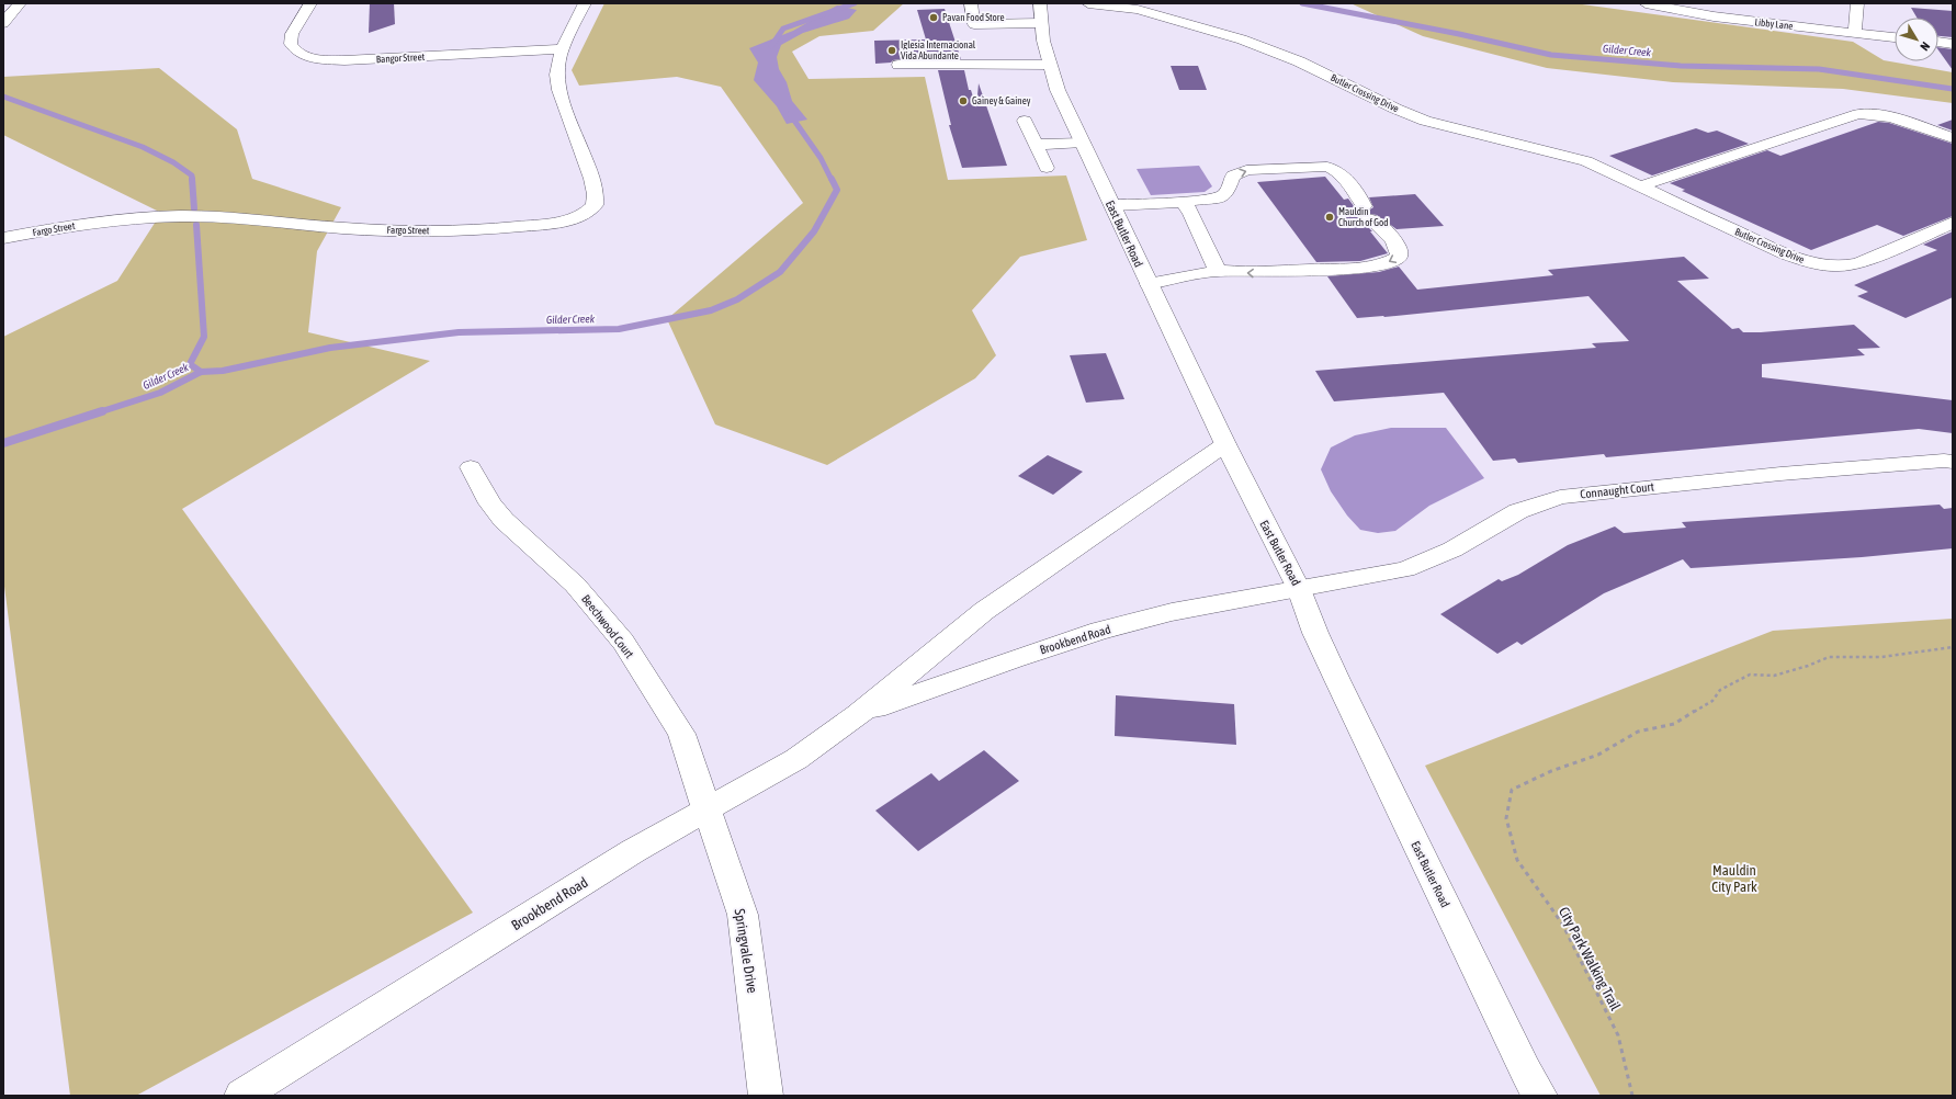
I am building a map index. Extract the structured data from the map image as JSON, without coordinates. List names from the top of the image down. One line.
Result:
{"streets":{"street":["Libby Lane","Bangor Street","Butler Crossing Drive","Fargo Street","East Butler Road","Connaught Court","Beechwood Court","Brookbend Road","Springvale Drive"],"path":["City Park Walking Trail"]},"crossings":[["Bangor Street","Fargo Street"],["East Butler Road","Connaught Court"],["East Butler Road","Brookbend Road"],["Connaught Court","Brookbend Road"],["Beechwood Court","Brookbend Road"],["Beechwood Court","Springvale Drive"],["Brookbend Road","Springvale Drive"]],"water":["Gilder Creek"],"parks":["Mauldin City Park"],"places":["Pavan Food Store","Iglesia Internacional Vida Abundante","Gainey & Gainey","Mauldin Church of God"],"north":"bottom right"}
